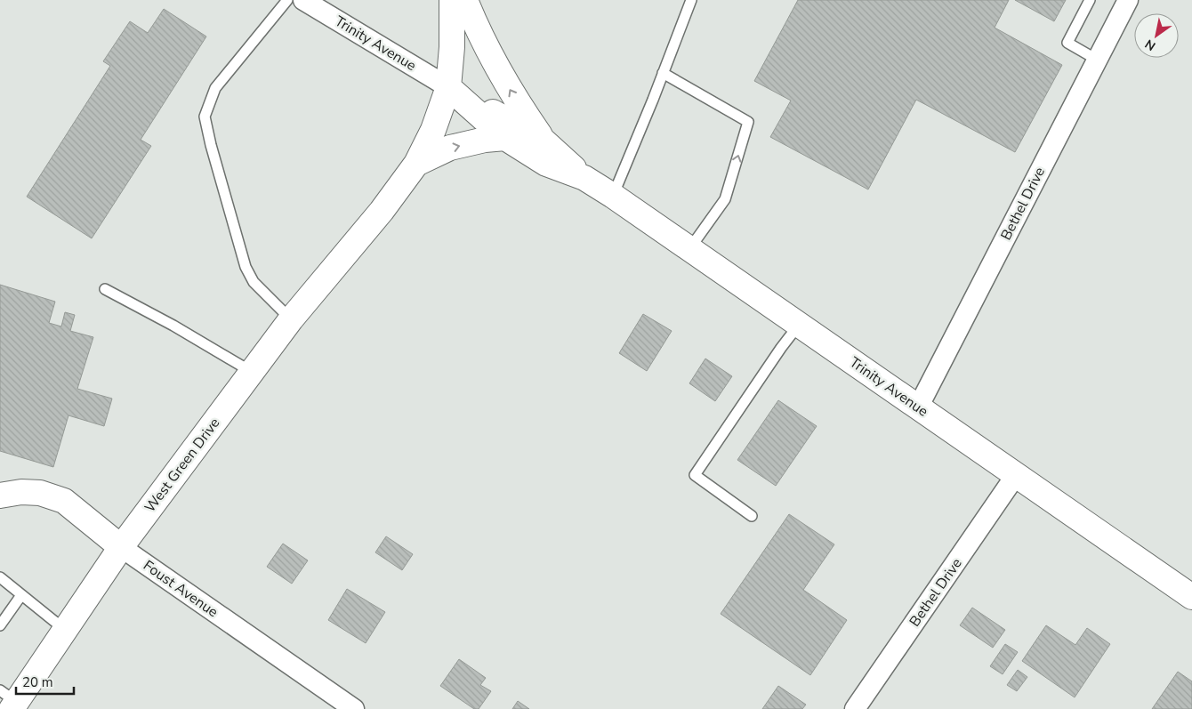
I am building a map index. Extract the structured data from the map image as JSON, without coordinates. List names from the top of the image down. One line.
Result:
{"streets":{"main road":["Trinity Avenue","West Green Drive","Foust Avenue"],"street":["Bethel Drive"]},"crossings":[["Trinity Avenue","Bethel Drive"],["Trinity Avenue","West Green Drive"],["West Green Drive","Foust Avenue"]],"scale_bar":"20 m","north":"bottom left"}
